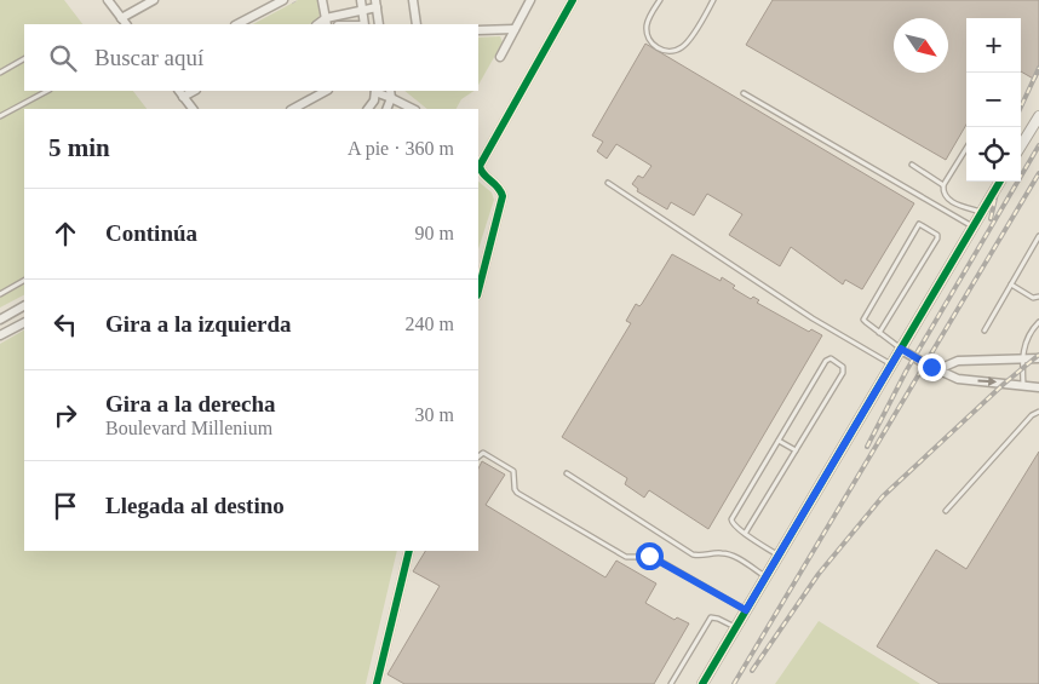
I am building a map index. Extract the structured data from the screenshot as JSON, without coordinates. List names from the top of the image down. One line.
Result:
{"north":"bottom right","page":{"map_buttons":["+","−"],"search":"Buscar aquí","heading":["5 min","A pie · 360 m"],"list":[["Continúa","90 m"],["Gira a la izquierda","240 m"],["Gira a la derecha","Boulevard Millenium","30 m"],"Llegada al destino"]}}
